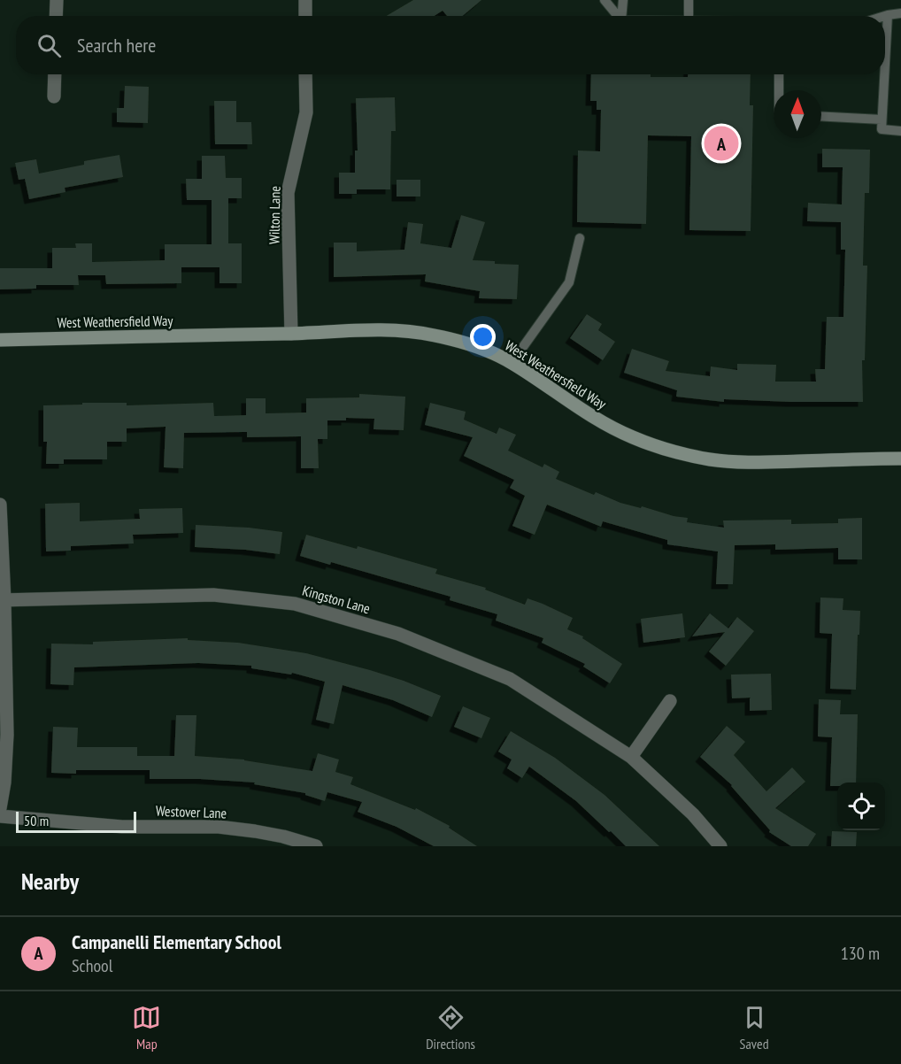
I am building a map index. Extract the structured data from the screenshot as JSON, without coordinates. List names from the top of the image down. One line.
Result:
{"streets":{"street":["Wilton Lane","West Weathersfield Way","Kingston Lane","Westover Lane"]},"crossings":[["Wilton Lane","West Weathersfield Way"]],"scale_bar":"50 m","north":"top","page":{"search":"Search here","pins":"A","scale":"50 m","heading":"Nearby","list":[{"mark":"A","name":"Campanelli Elementary School","note":"School","value":"130 m"}],"nav":["Map","Directions","Saved"]}}
